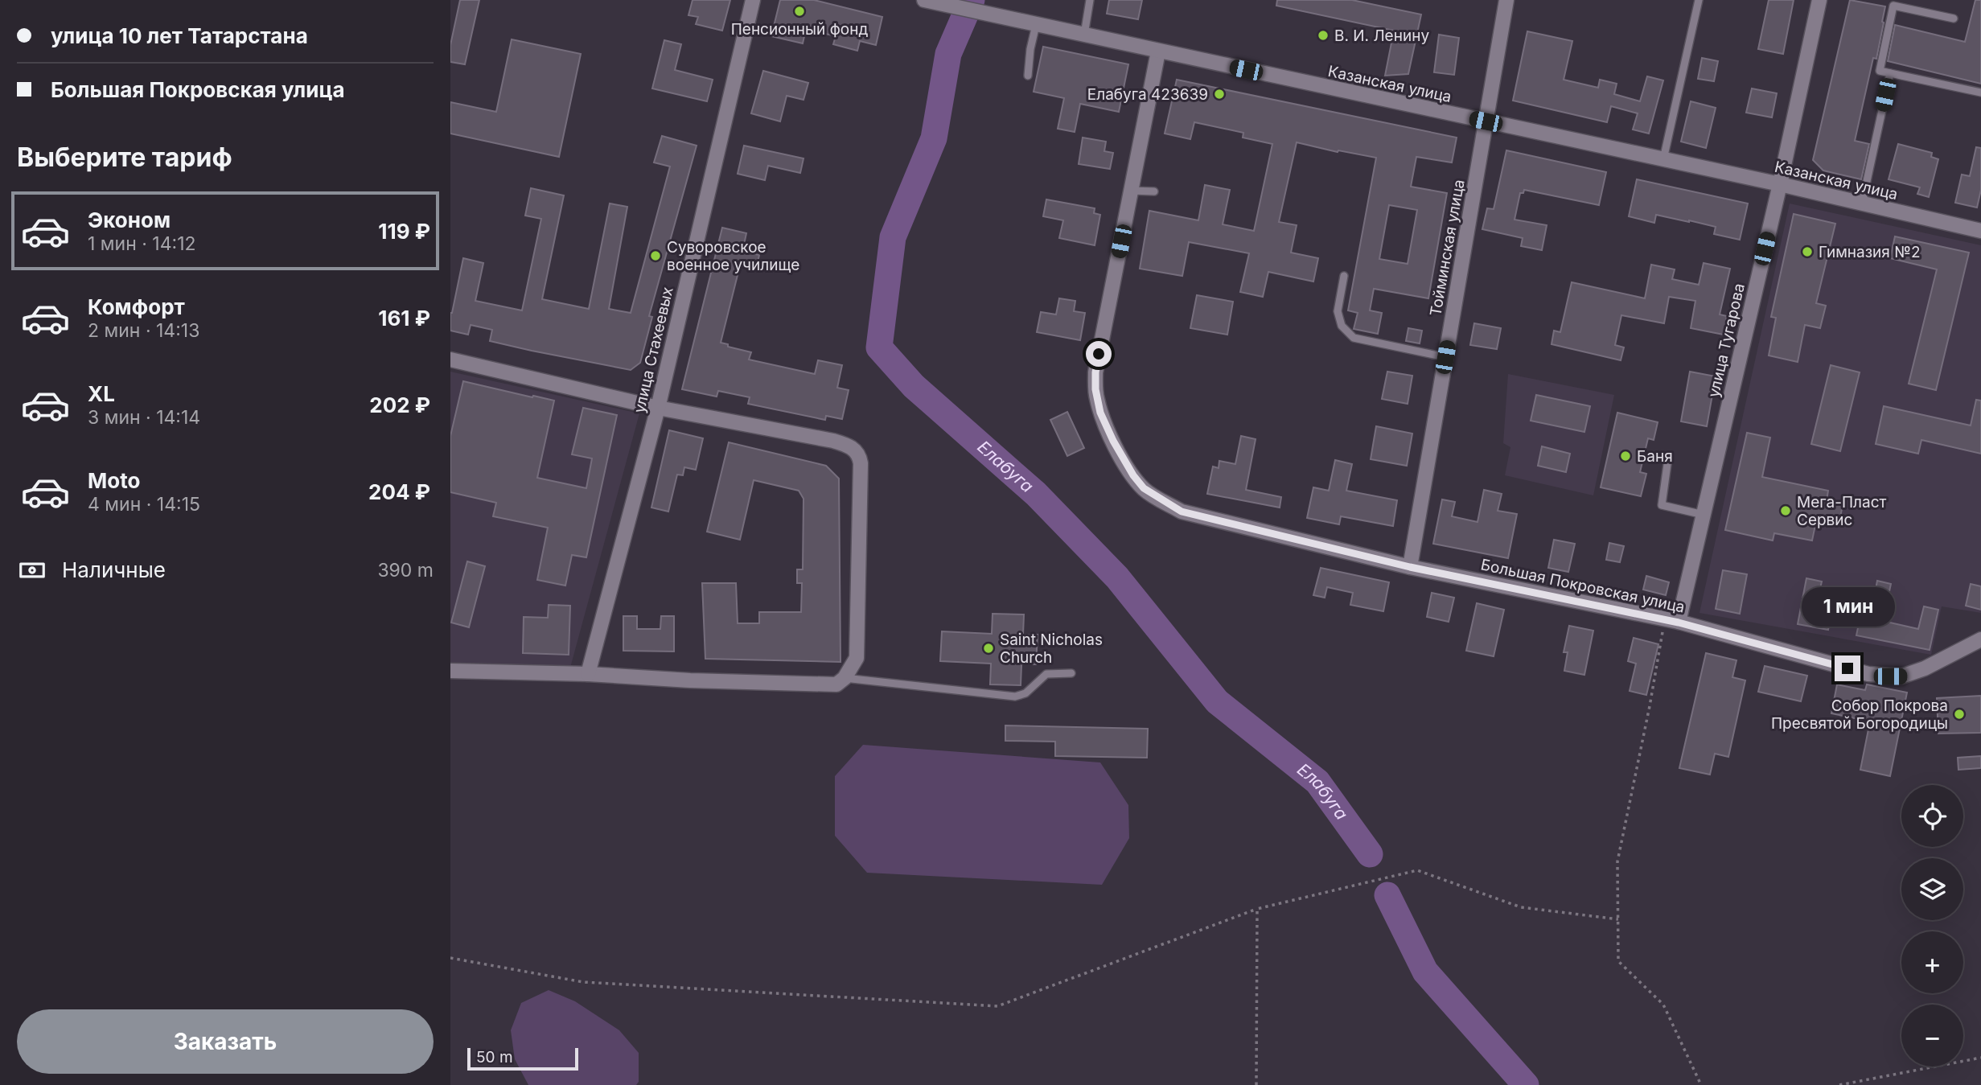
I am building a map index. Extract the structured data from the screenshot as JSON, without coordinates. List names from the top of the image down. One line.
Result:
{"streets":{"street":["Казанская улица","Тойминская улица","улица Тугарова","улица Стахеевых","Большая Покровская улица"]},"crossings":[["Казанская улица","Тойминская улица"],["Казанская улица","улица Тугарова"],["Казанская улица","Большая Покровская улица"],["Тойминская улица","Большая Покровская улица"],["улица Тугарова","Большая Покровская улица"]],"water":["Елабуга"],"places":["Пенсионный фонд","В. И. Ленину","Елабуга 423639","Гимназия №2","Суворовское военное училище","Баня","Мега-Пласт Сервис","Saint Nicholas Church","Собор Покрова Пресвятой Богородицы"],"scale_bar":"50 m","page":{"banner":["улица 10 лет Татарстана","Большая Покровская улица"],"heading":"Выберите тариф","list":[{"name":"Эконом","note":"1 мин · 14:12","value":"119 ₽"},{"name":"Комфорт","note":"2 мин · 14:13","value":"161 ₽"},{"name":"XL","note":"3 мин · 14:14","value":"202 ₽"},{"name":"Moto","note":"4 мин · 14:15","value":"204 ₽"}],"pay":["Наличные","390 m"],"bubble":"1 мин","map_buttons":["+","−"],"buttons":"Заказать","scale":"50 m"}}
